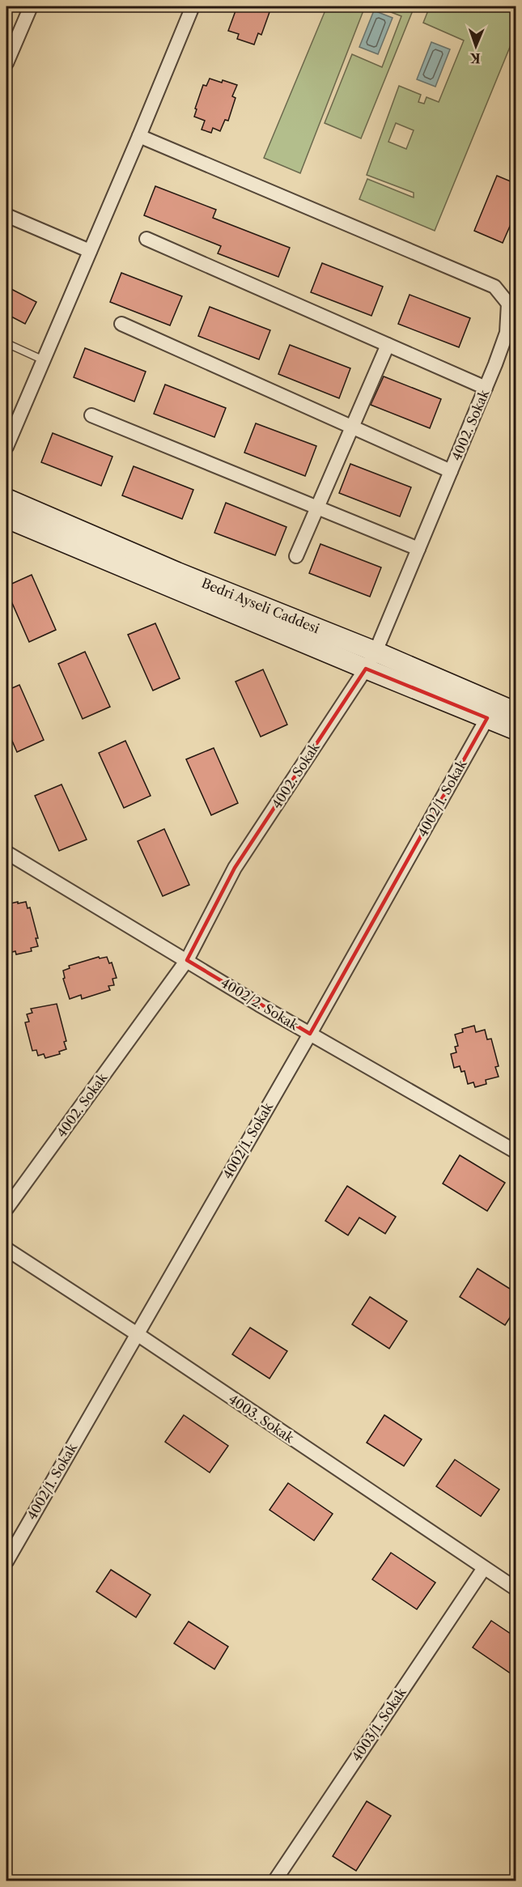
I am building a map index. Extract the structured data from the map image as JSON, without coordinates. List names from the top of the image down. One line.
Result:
{"streets":{"main road":["Bedri Ayseli Caddesi"],"street":["4002. Sokak","4002/1. Sokak","4002/2. Sokak","4003. Sokak","4003/1. Sokak"]},"crossings":[["4002. Sokak","Bedri Ayseli Caddesi"],["4002. Sokak","4002/2. Sokak"],["Bedri Ayseli Caddesi","4002/1. Sokak"],["4002/1. Sokak","4002/2. Sokak"],["4002/1. Sokak","4003. Sokak"],["4003. Sokak","4003/1. Sokak"]],"north":"bottom"}
